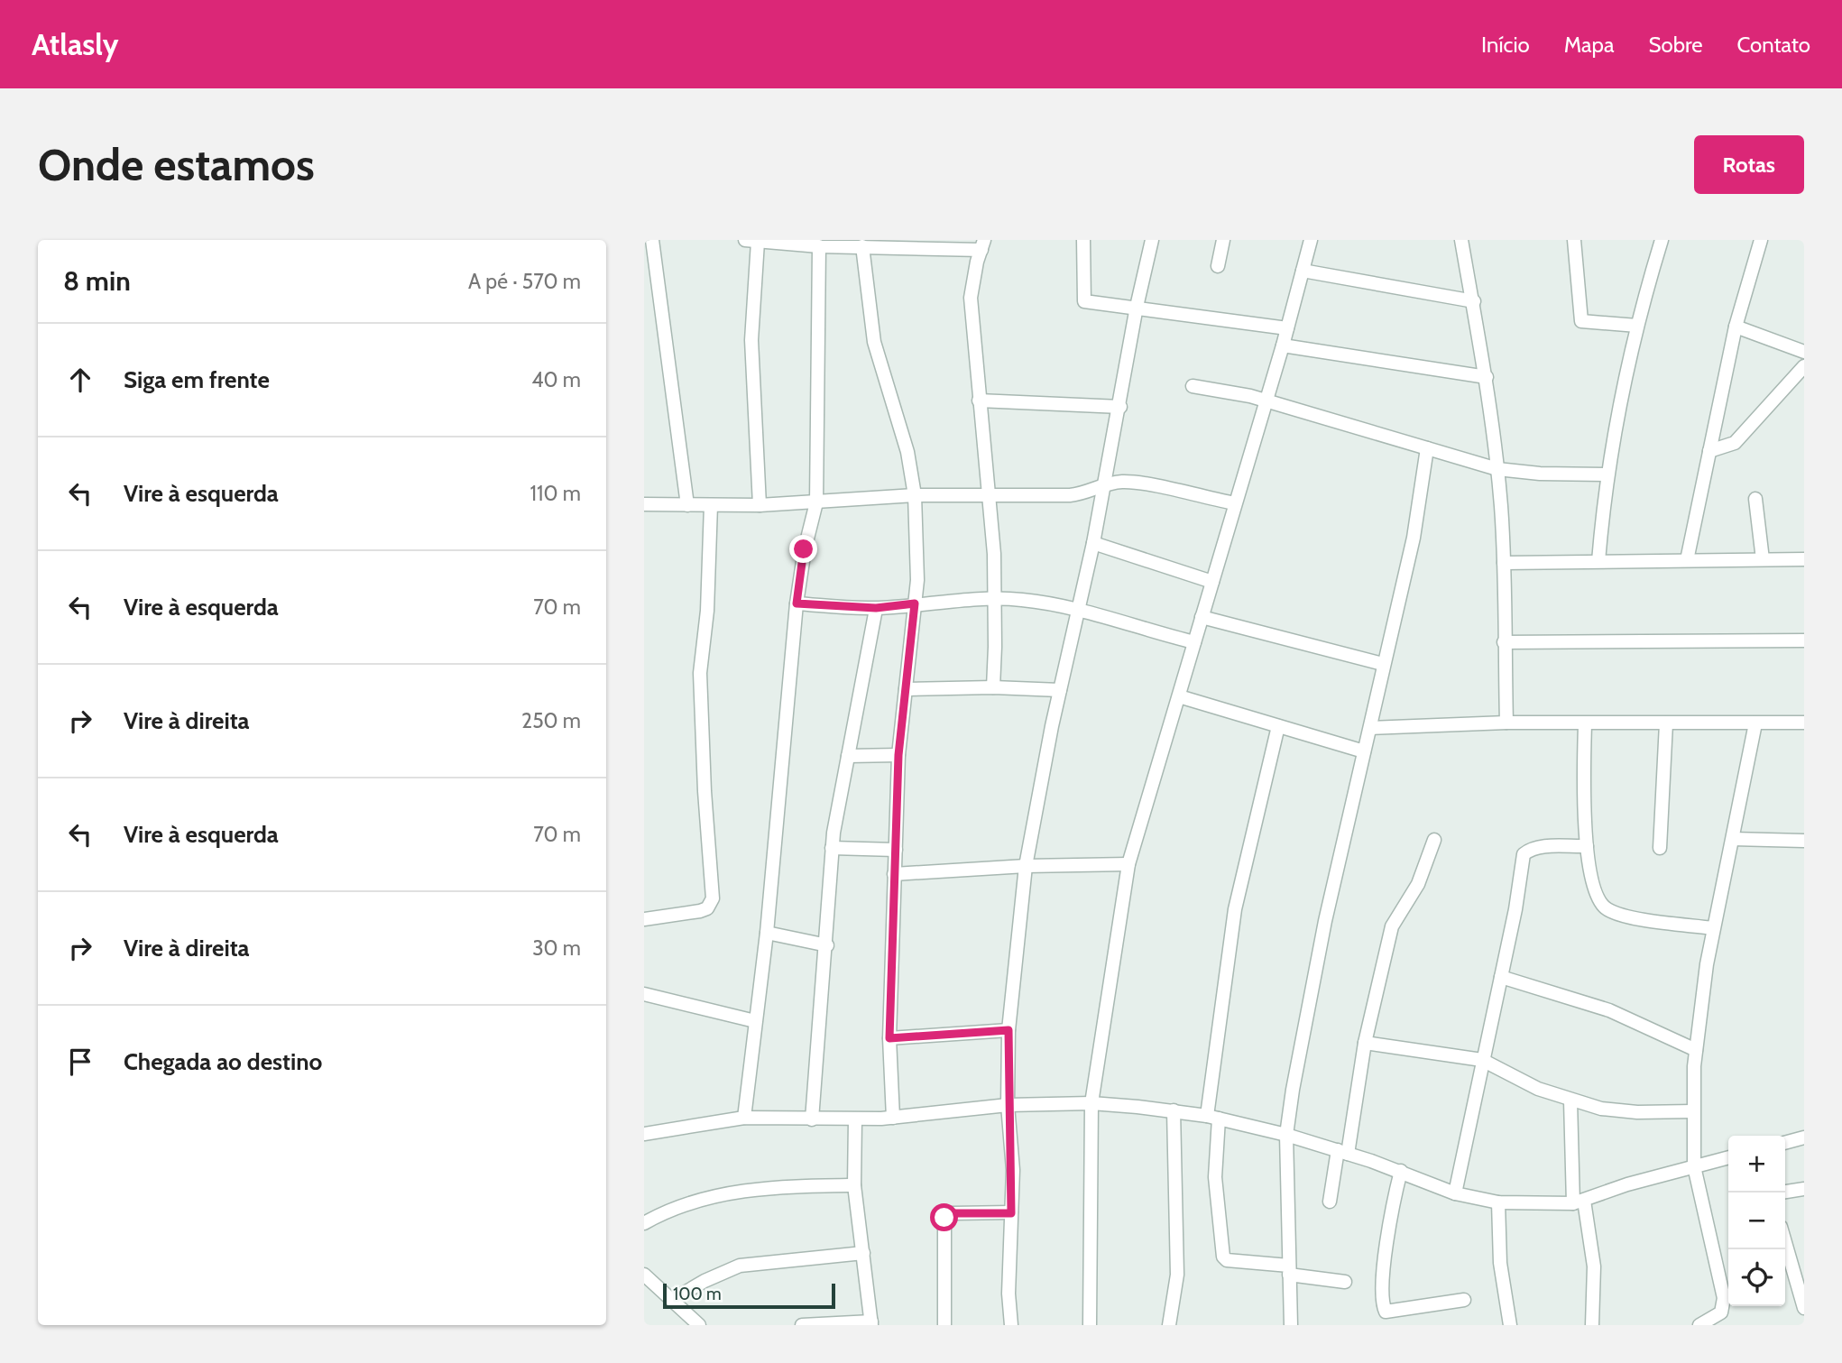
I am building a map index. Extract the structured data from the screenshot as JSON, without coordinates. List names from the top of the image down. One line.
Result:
{"scale_bar":"100 m","page":{"header":"Atlasly","nav":["Início","Mapa","Sobre","Contato"],"buttons":"Rotas","title":"Onde estamos","heading":["8 min","A pé · 570 m"],"list":[["Siga em frente","40 m"],["Vire à esquerda","110 m"],["Vire à esquerda","70 m"],["Vire à direita","250 m"],["Vire à esquerda","70 m"],["Vire à direita","30 m"],"Chegada ao destino"],"map_buttons":["+","−"],"scale":"100 m"}}
